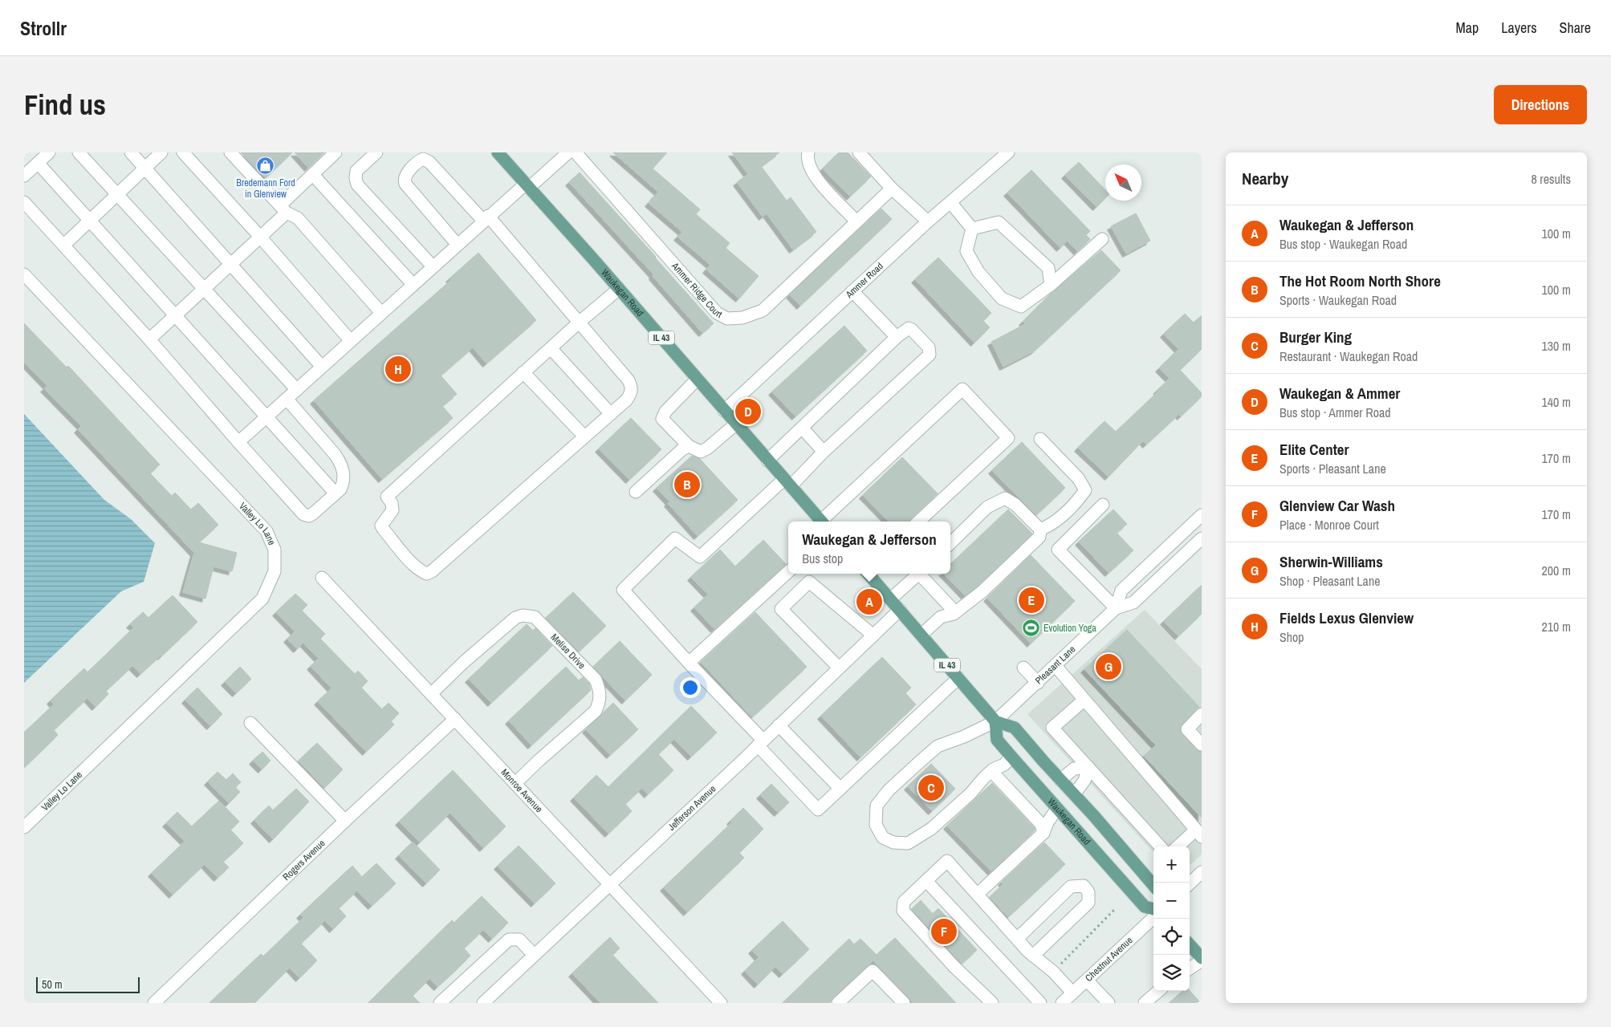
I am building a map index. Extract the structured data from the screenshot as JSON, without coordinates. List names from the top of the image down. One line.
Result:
{"streets":{"main road":["Waukegan Road","IL 43"],"street":["Ammer Road","Ammer Ridge Court","Valley Lo Lane","Melise Drive","Pleasant Lane","Monroe Avenue","Jefferson Avenue","Rogers Avenue","Chestnut Avenue"]},"crossings":[["Ammer Road","Waukegan Road"],["Waukegan Road","IL 43"],["Waukegan Road","Pleasant Lane"],["IL 43","Pleasant Lane"],["IL 43","Jefferson Avenue"],["Melise Drive","Monroe Avenue"],["Monroe Avenue","Jefferson Avenue"],["Monroe Avenue","Rogers Avenue"]],"places":{"shop":["Bredemann Ford in Glenview"],"sports":["Evolution Yoga"]},"scale_bar":"50 m","north":"top left","page":{"header":"Strollr","nav":["Map","Layers","Share"],"buttons":"Directions","title":"Find us","heading":["Nearby","8 results"],"list":[{"mark":"A","name":"Waukegan & Jefferson","note":"Bus stop · Waukegan Road","value":"100 m"},{"mark":"B","name":"The Hot Room North Shore","note":"Sports · Waukegan Road","value":"100 m"},{"mark":"C","name":"Burger King","note":"Restaurant · Waukegan Road","value":"130 m"},{"mark":"D","name":"Waukegan & Ammer","note":"Bus stop · Ammer Road","value":"140 m"},{"mark":"E","name":"Elite Center","note":"Sports · Pleasant Lane","value":"170 m"},{"mark":"F","name":"Glenview Car Wash","note":"Place · Monroe Court","value":"170 m"},{"mark":"G","name":"Sherwin-Williams","note":"Shop · Pleasant Lane","value":"200 m"},{"mark":"H","name":"Fields Lexus Glenview","note":"Shop","value":"210 m"}],"pins":["H","D","B","E","A","G","C","F"],"popup":["Waukegan & Jefferson","Bus stop"],"map_buttons":["+","−"],"scale":"50 m"}}
